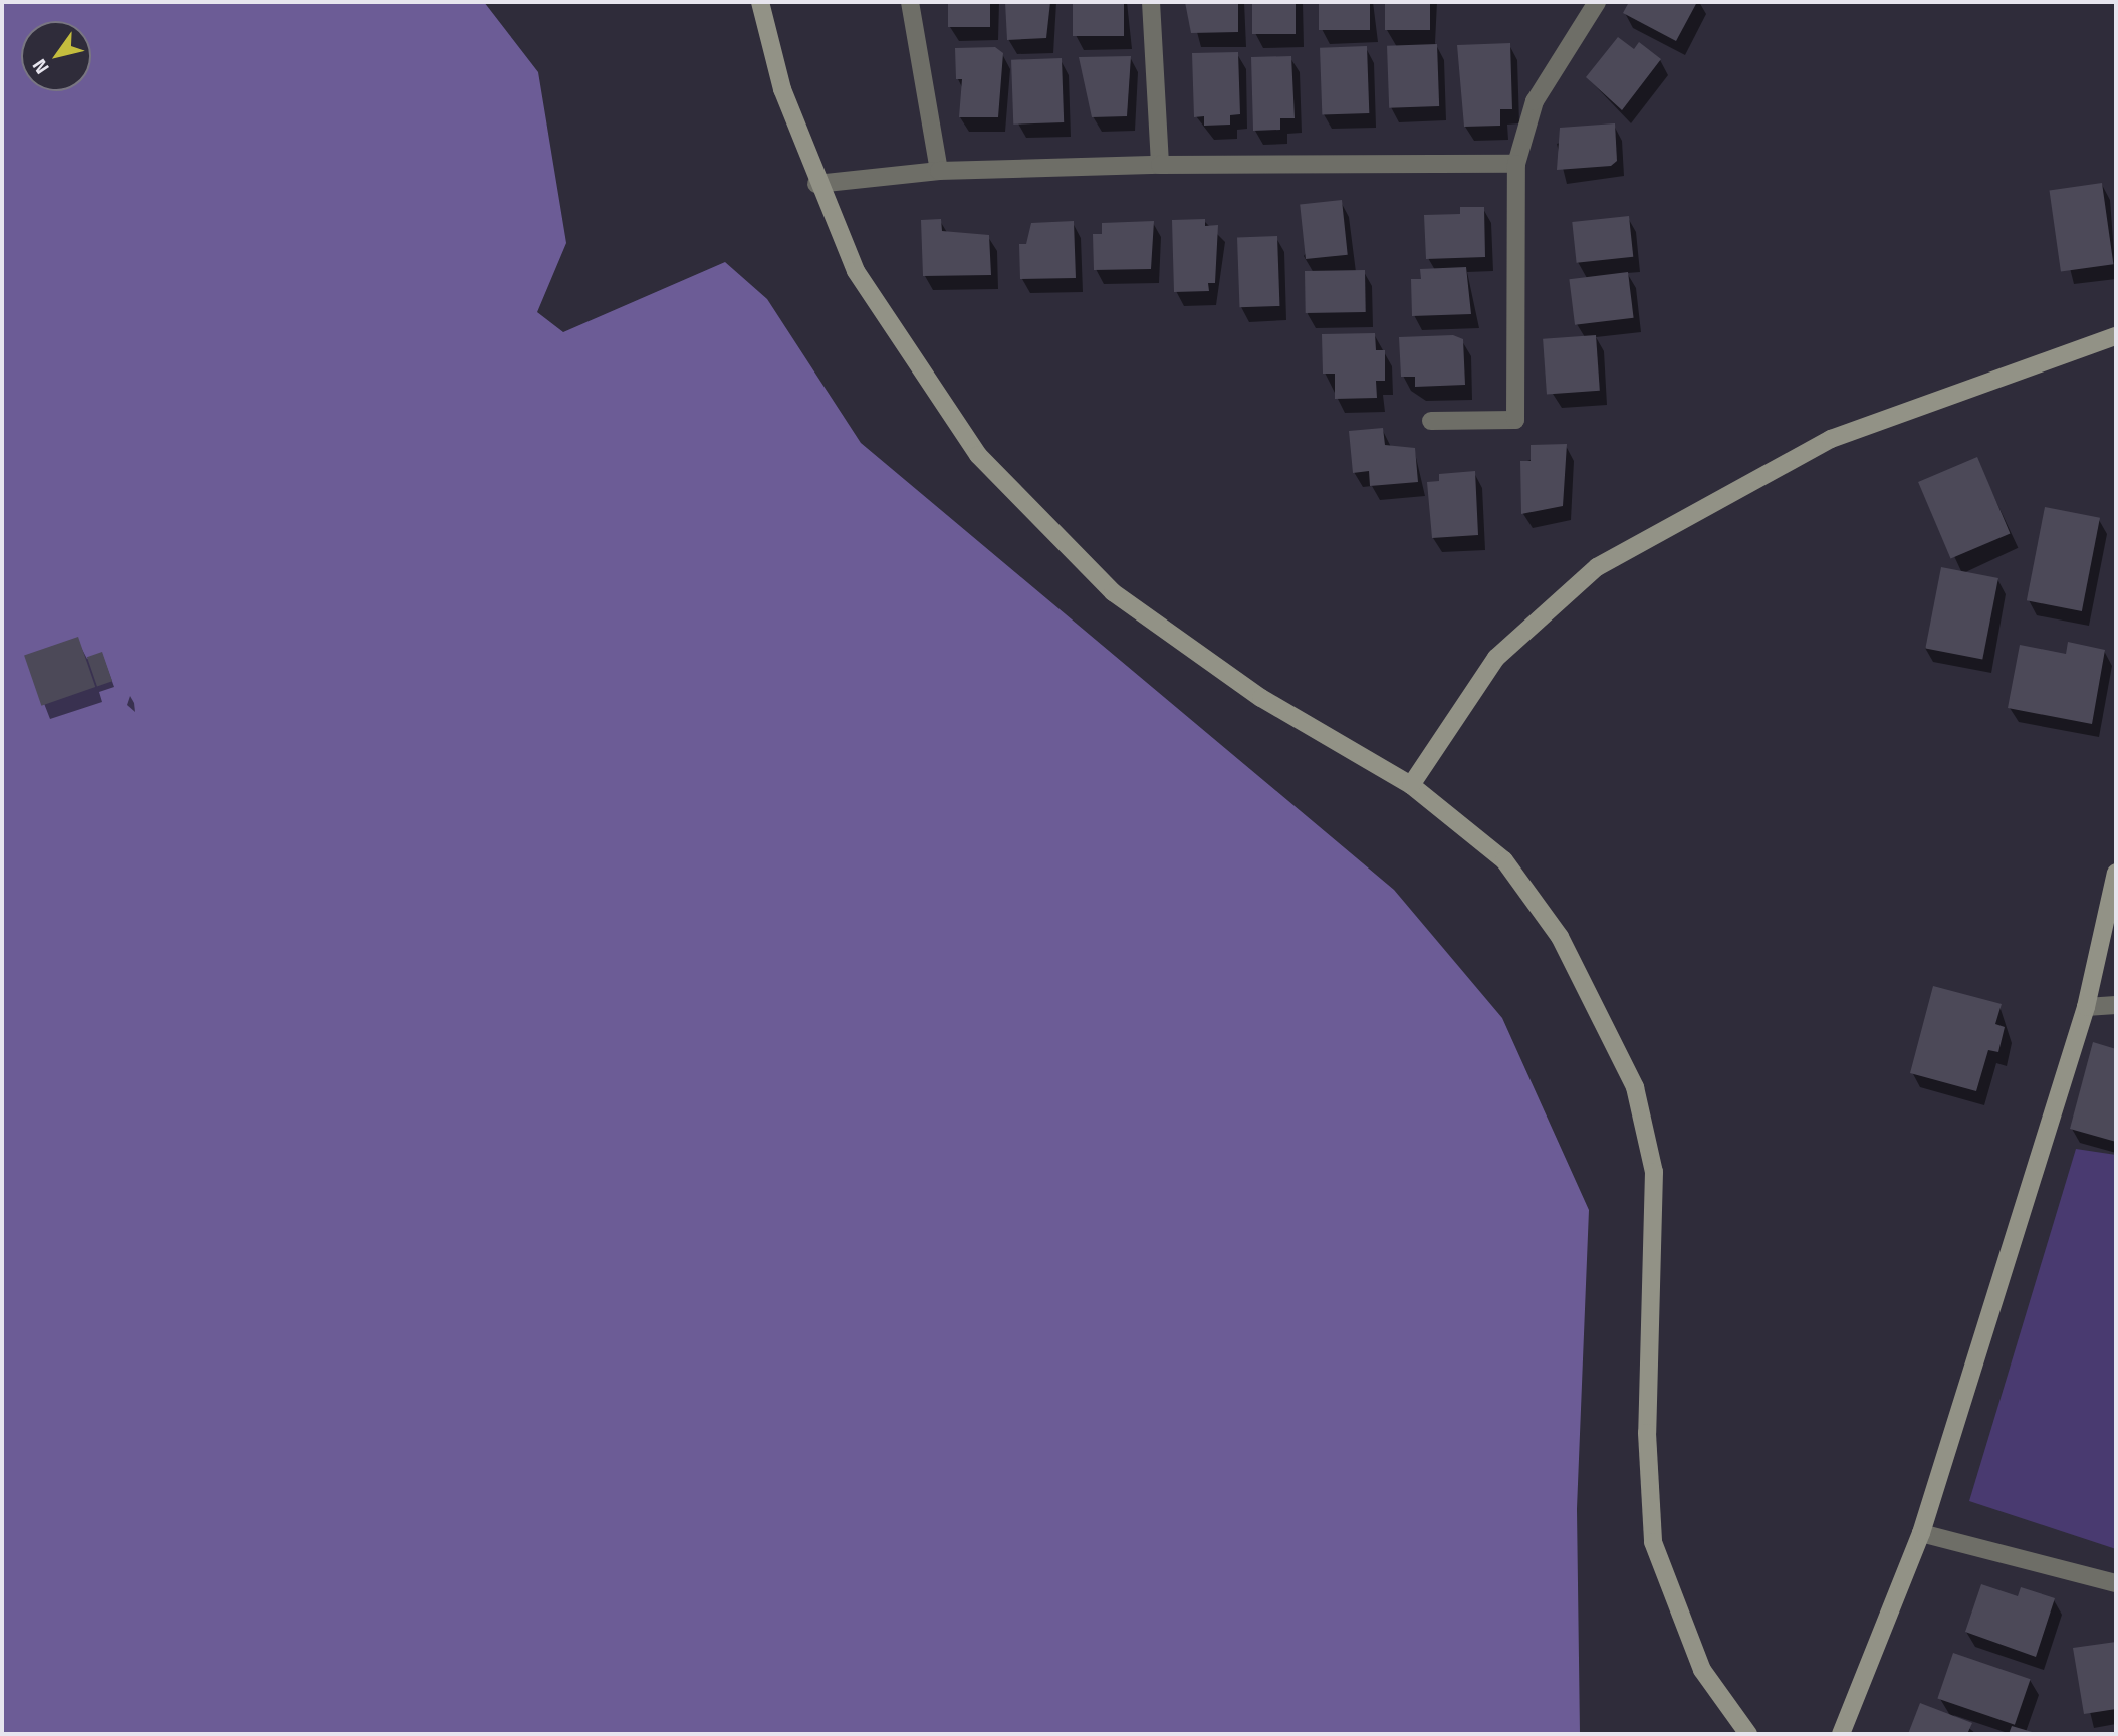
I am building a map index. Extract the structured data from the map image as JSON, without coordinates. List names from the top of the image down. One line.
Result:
{"north":"bottom left"}
